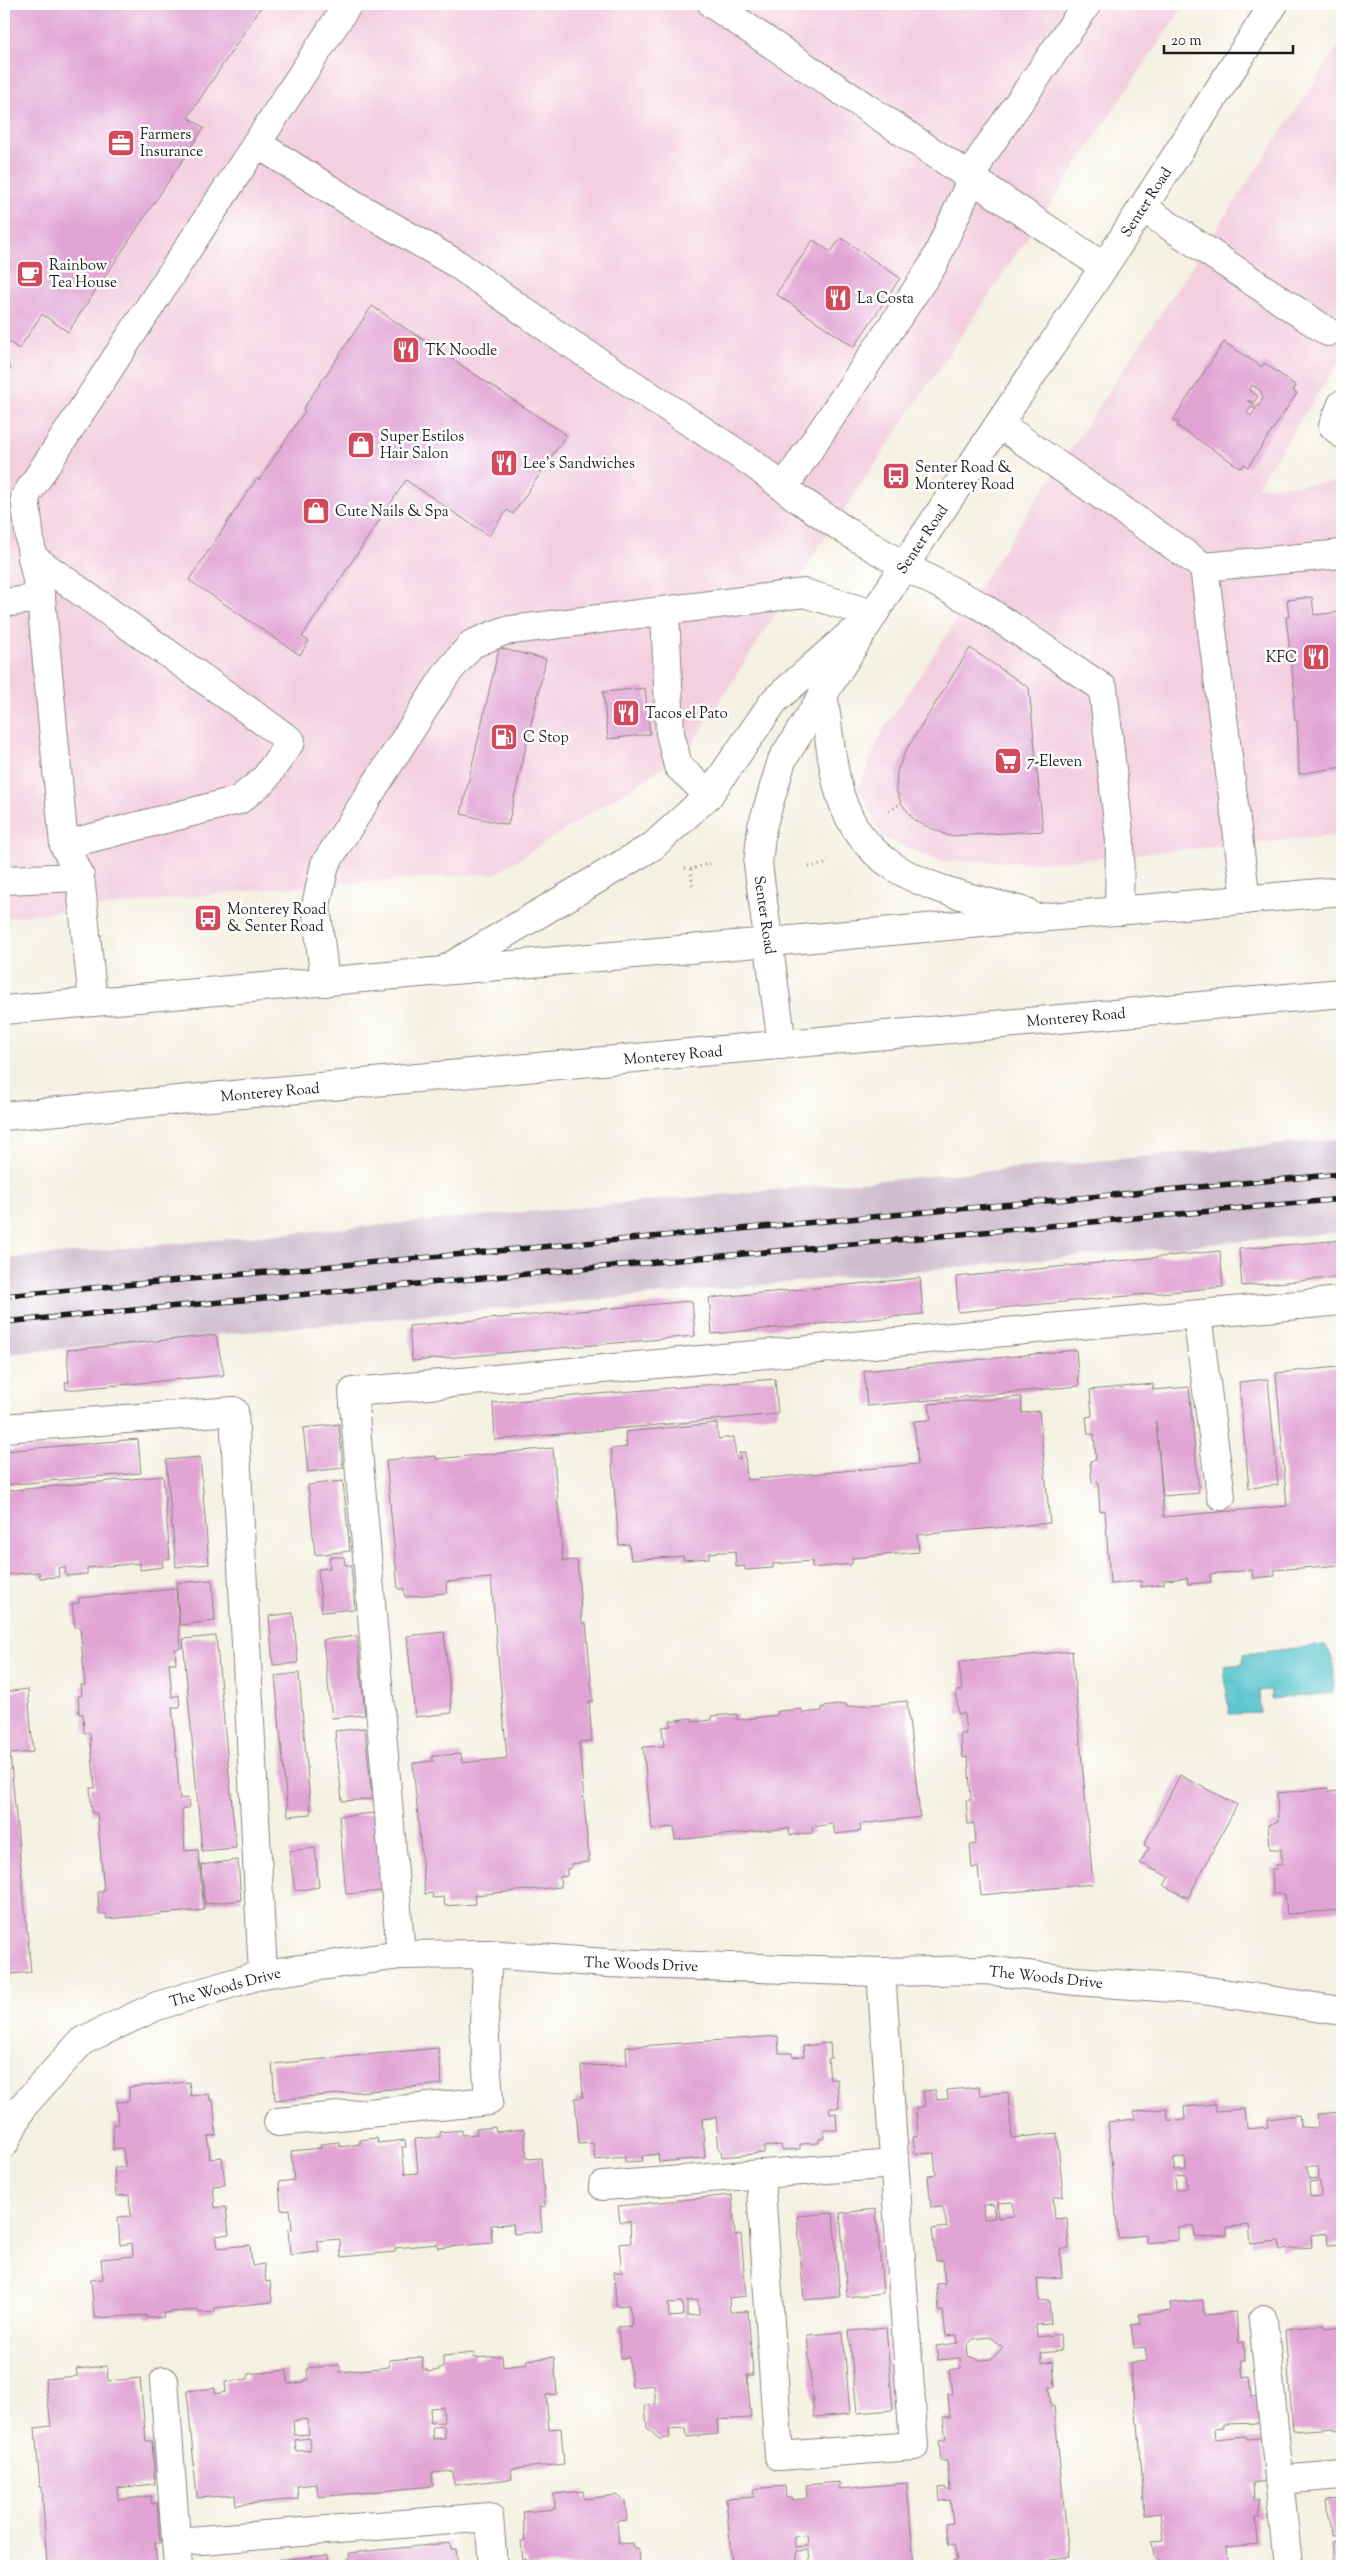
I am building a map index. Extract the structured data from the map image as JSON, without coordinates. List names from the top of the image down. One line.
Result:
{"streets":{"main road":["Senter Road","Monterey Road","The Woods Drive"]},"crossings":[["Senter Road","Monterey Road"]],"places":{"office":["Farmers Insurance"],"cafe":["Rainbow Tea House"],"restaurant":["La Costa","TK Noodle","Lee's Sandwiches","KFC","Tacos el Pato"],"shop":["Super Estilos Hair Salon","Cute Nails & Spa"],"bus stop":["Senter Road & Monterey Road","Monterey Road & Senter Road"],"fuel station":["C Stop"],"supermarket":["7-Eleven"]},"scale_bar":"20 m"}
